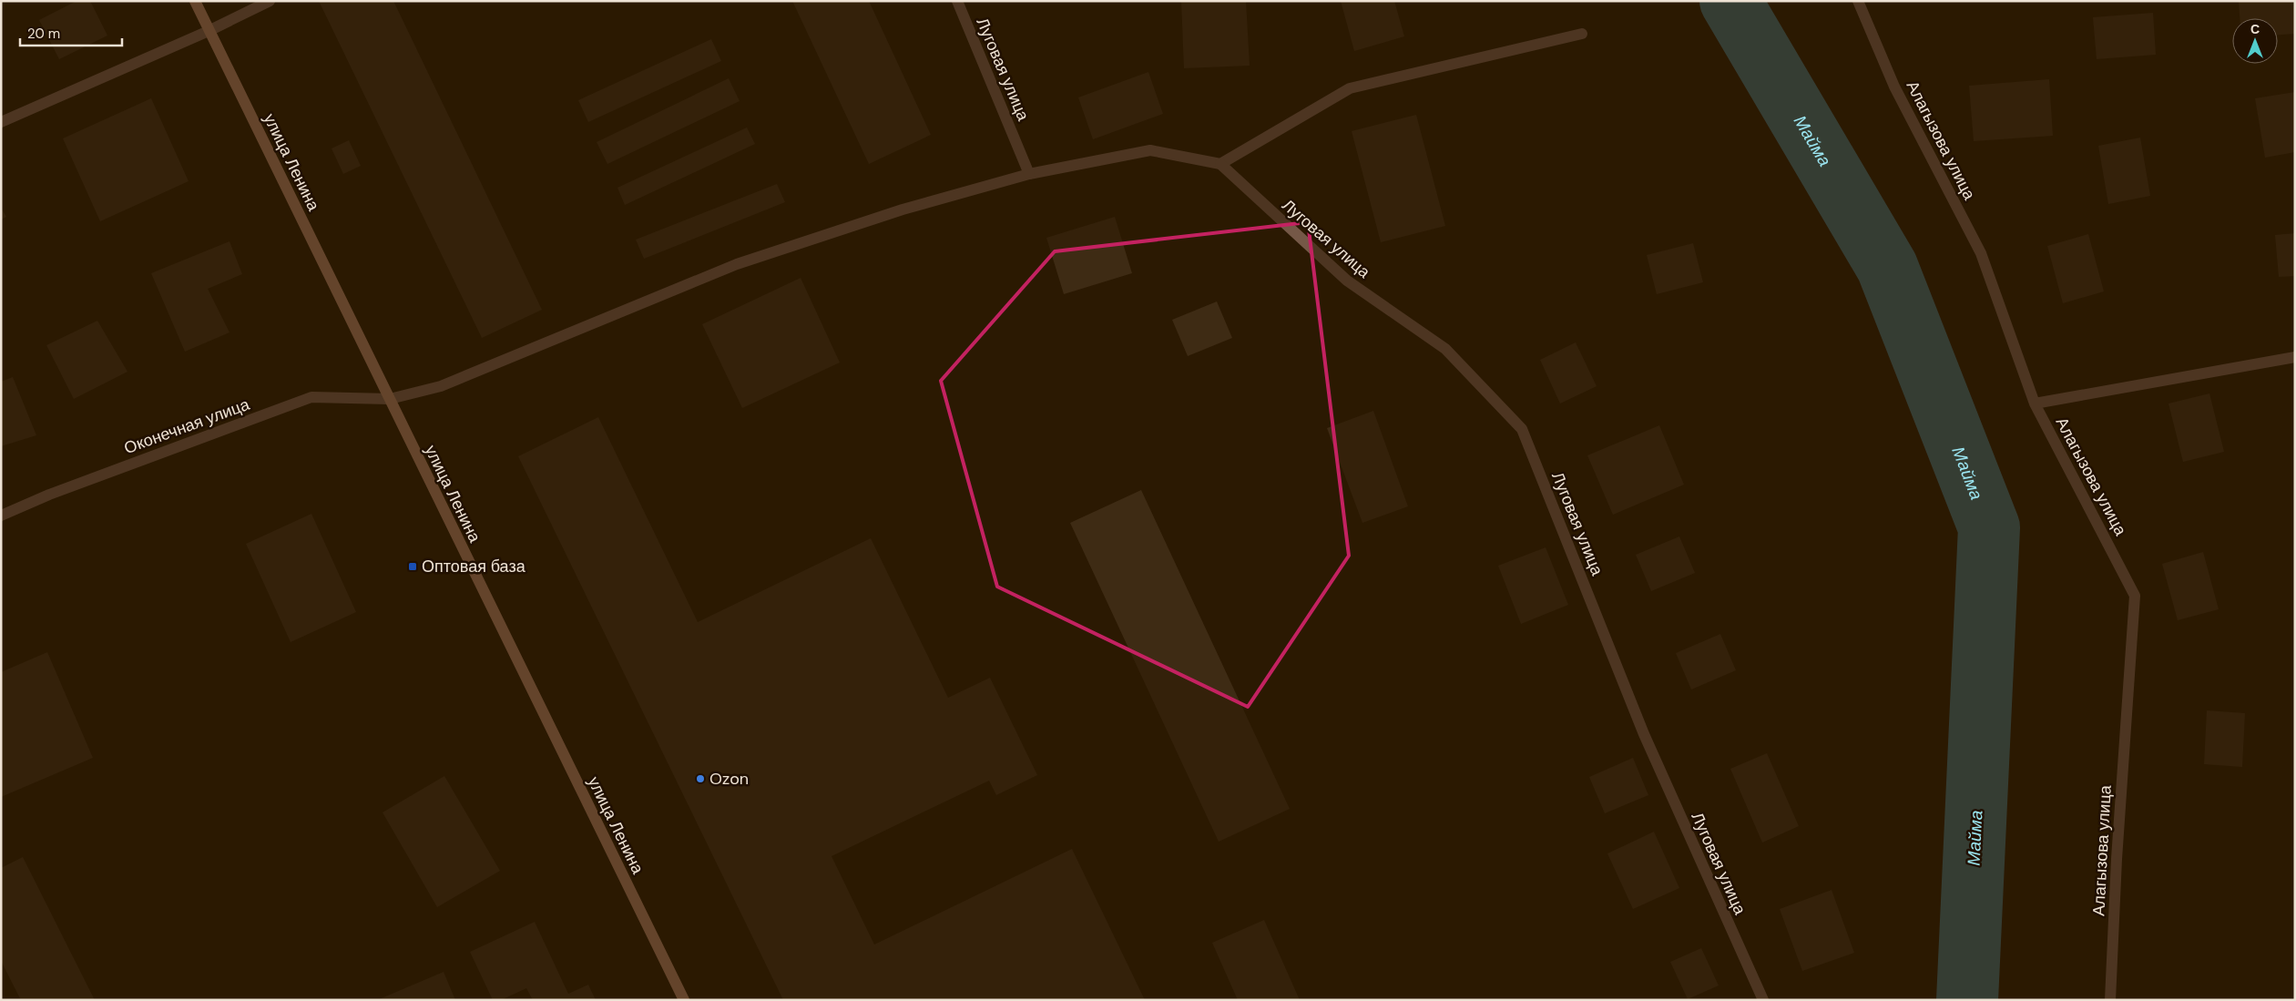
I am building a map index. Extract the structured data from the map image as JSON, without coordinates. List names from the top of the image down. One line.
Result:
{"streets":{"street":["Луговая улица","Алагызова улица","улица Ленина","Оконечная улица"]},"crossings":[["Луговая улица","Оконечная улица"],["улица Ленина","Оконечная улица"]],"water":["Майма"],"places":{"transit":["Оптовая база"],"other":["Ozon"]},"scale_bar":"20 m","north":"top"}
